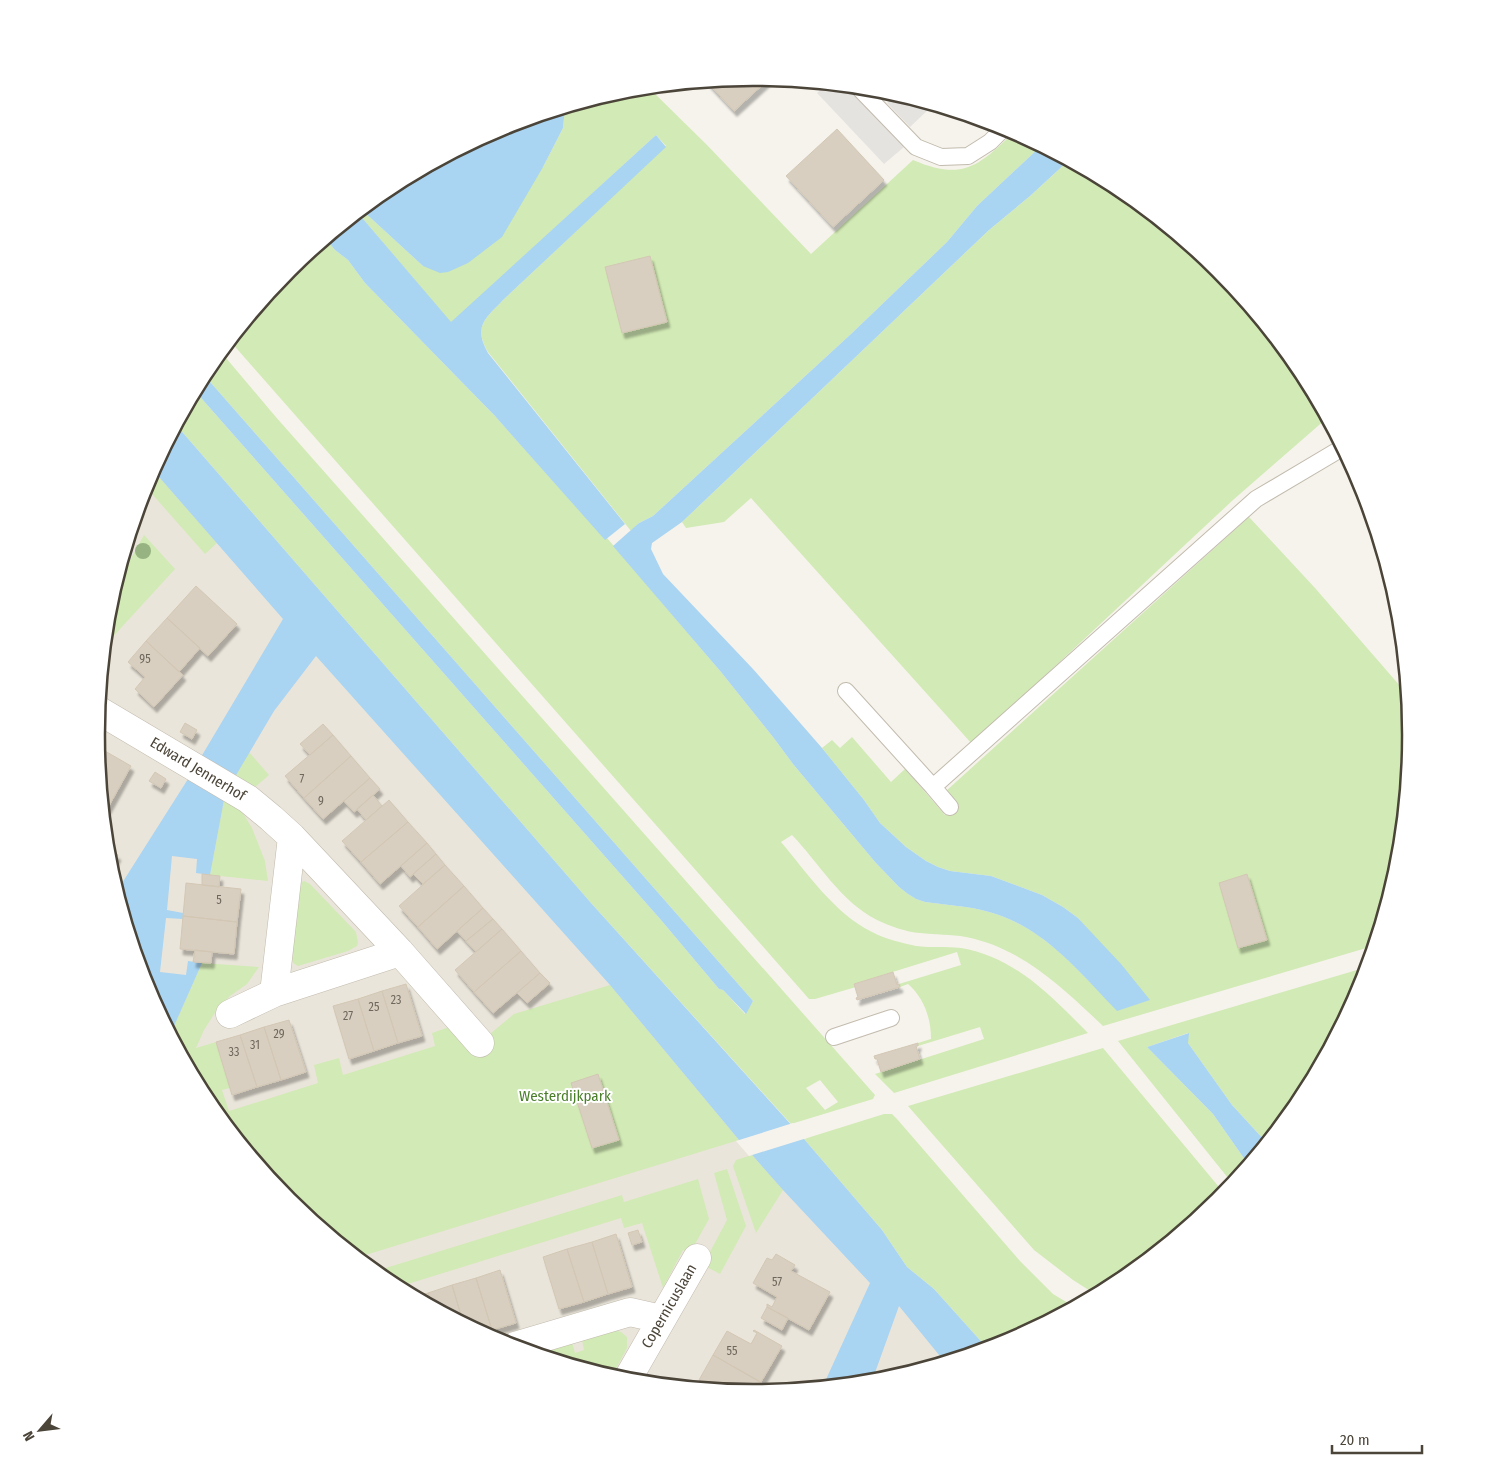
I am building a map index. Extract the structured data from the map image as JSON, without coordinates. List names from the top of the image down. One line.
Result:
{"streets":{"street":["Edward Jennerhof","Copernicuslaan"]},"parks":["Westerdijkpark"],"house_numbers":["95","7","9","5","23","25","27","29","31","33","57","55"],"scale_bar":"20 m","north":"bottom left"}
